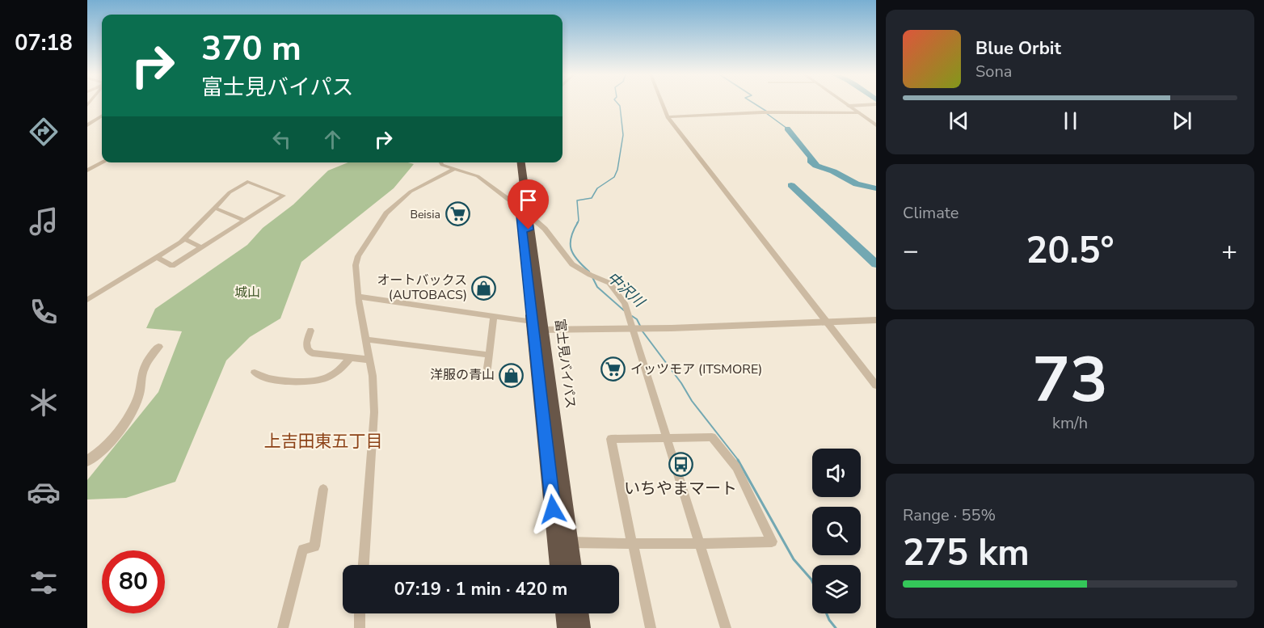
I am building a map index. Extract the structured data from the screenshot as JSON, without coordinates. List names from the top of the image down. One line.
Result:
{"streets":{"highway":["富士見バイパス"]},"districts":["上吉田東五丁目"],"water":["中沢川"],"parks":["城山"],"places":{"supermarket":["Beisia","イッツモア (ITSMORE)"],"shop":["オートバックス (AUTOBACS)","洋服の青山"],"bus stop":["いちやまマート"]},"page":{"tabs":"07:18","turn":["370 m","富士見バイパス"],"song":["Blue Orbit","Sona"],"tile":["Climate",["73","km/h"],["Range · 55%","275 km"]],"heat":["−","20.5°","+"],"limit":"80","trip":"07:19 · 1 min · 420 m"}}
